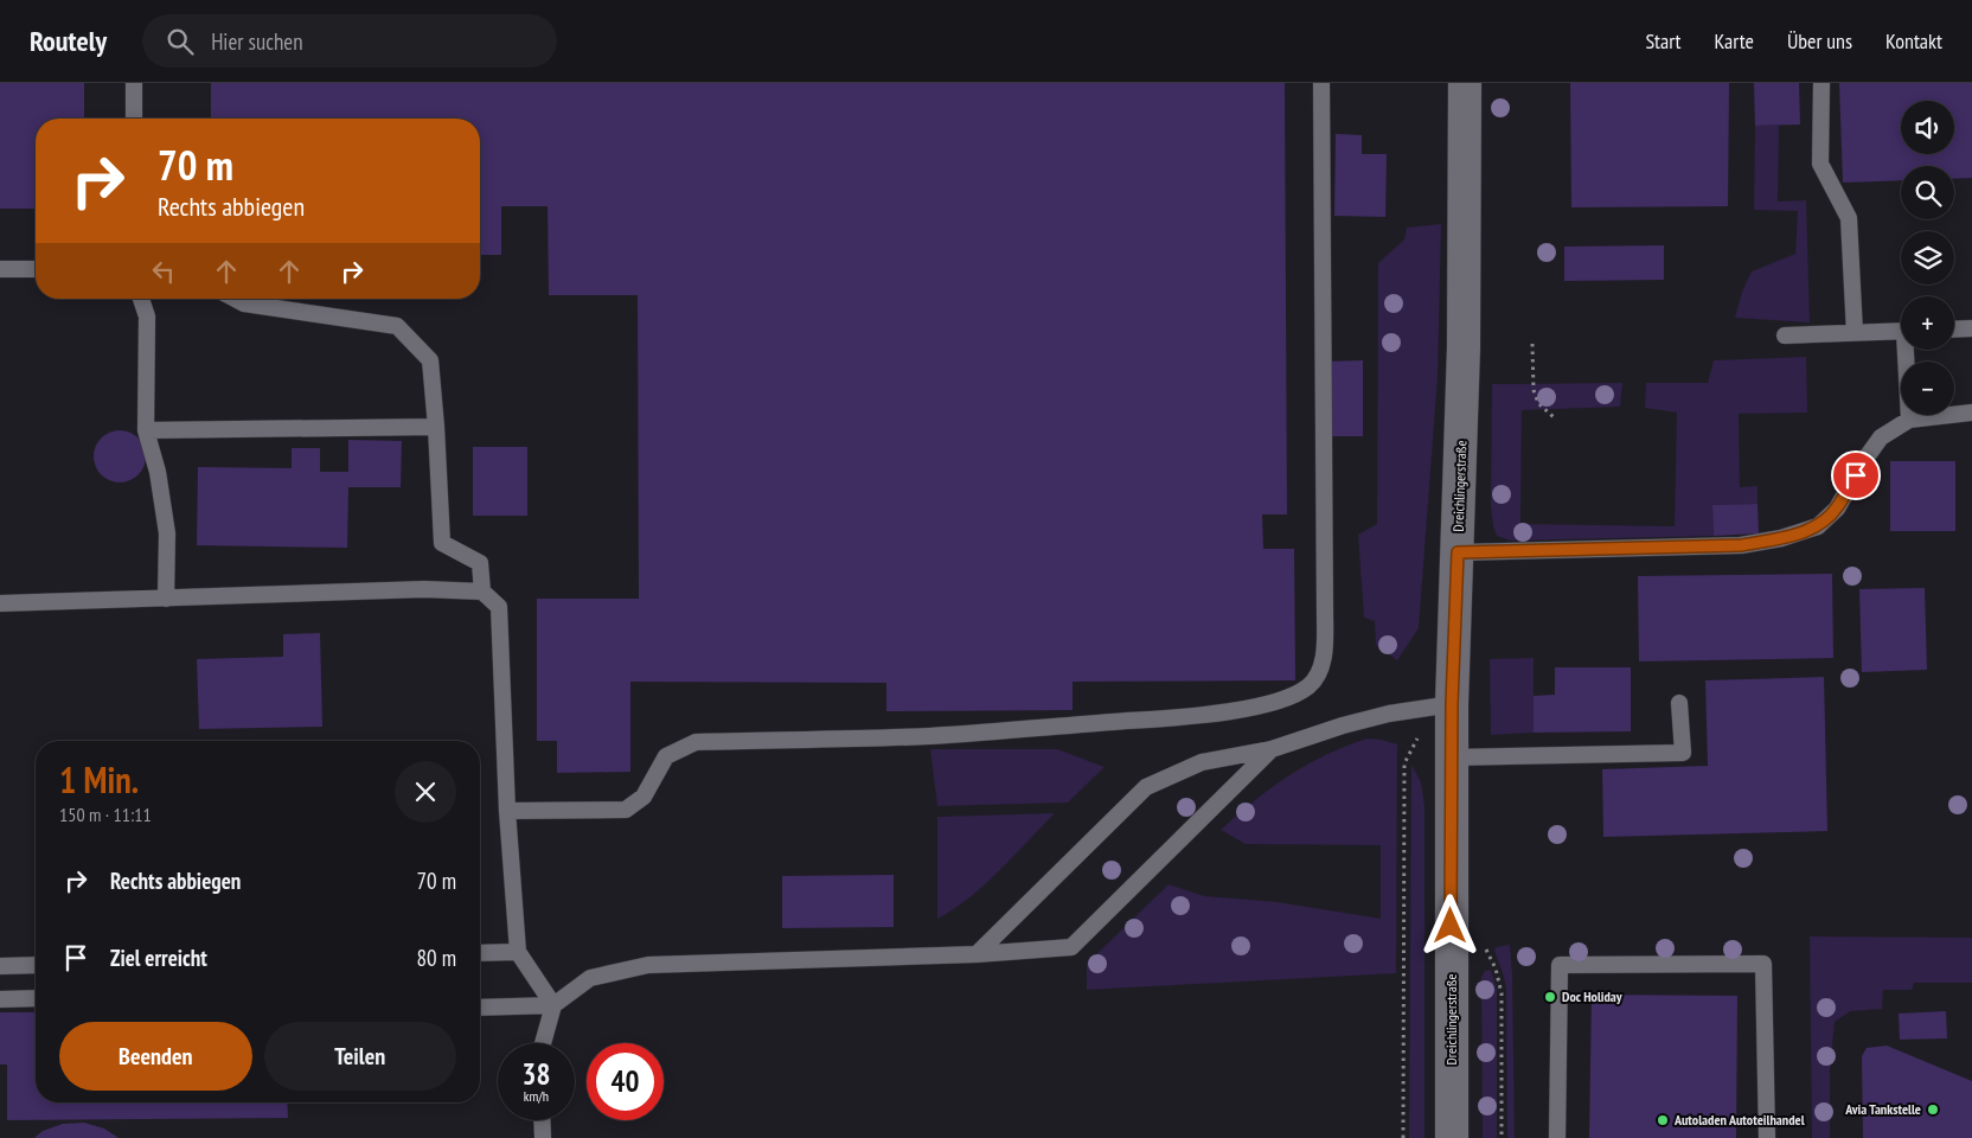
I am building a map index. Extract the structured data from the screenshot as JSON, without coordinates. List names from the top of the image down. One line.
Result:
{"streets":{"street":["Dreichlingerstraße"]},"places":["Doc Holiday","Avia Tankstelle","Autoladen Autoteilhandel"],"page":{"header":"Routely","search":"Hier suchen","nav":["Start","Karte","Über uns","Kontakt"],"map_buttons":["+","−"],"turn":["70 m","Rechts abbiegen"],"heading":["1 Min.","150 m · 11:11"],"list":[{"name":"Rechts abbiegen","value":"70 m"},{"name":"Ziel erreicht","value":"80 m"}],"buttons":["Beenden","Teilen"],"speed":"38 km/h","limit":"40"}}
